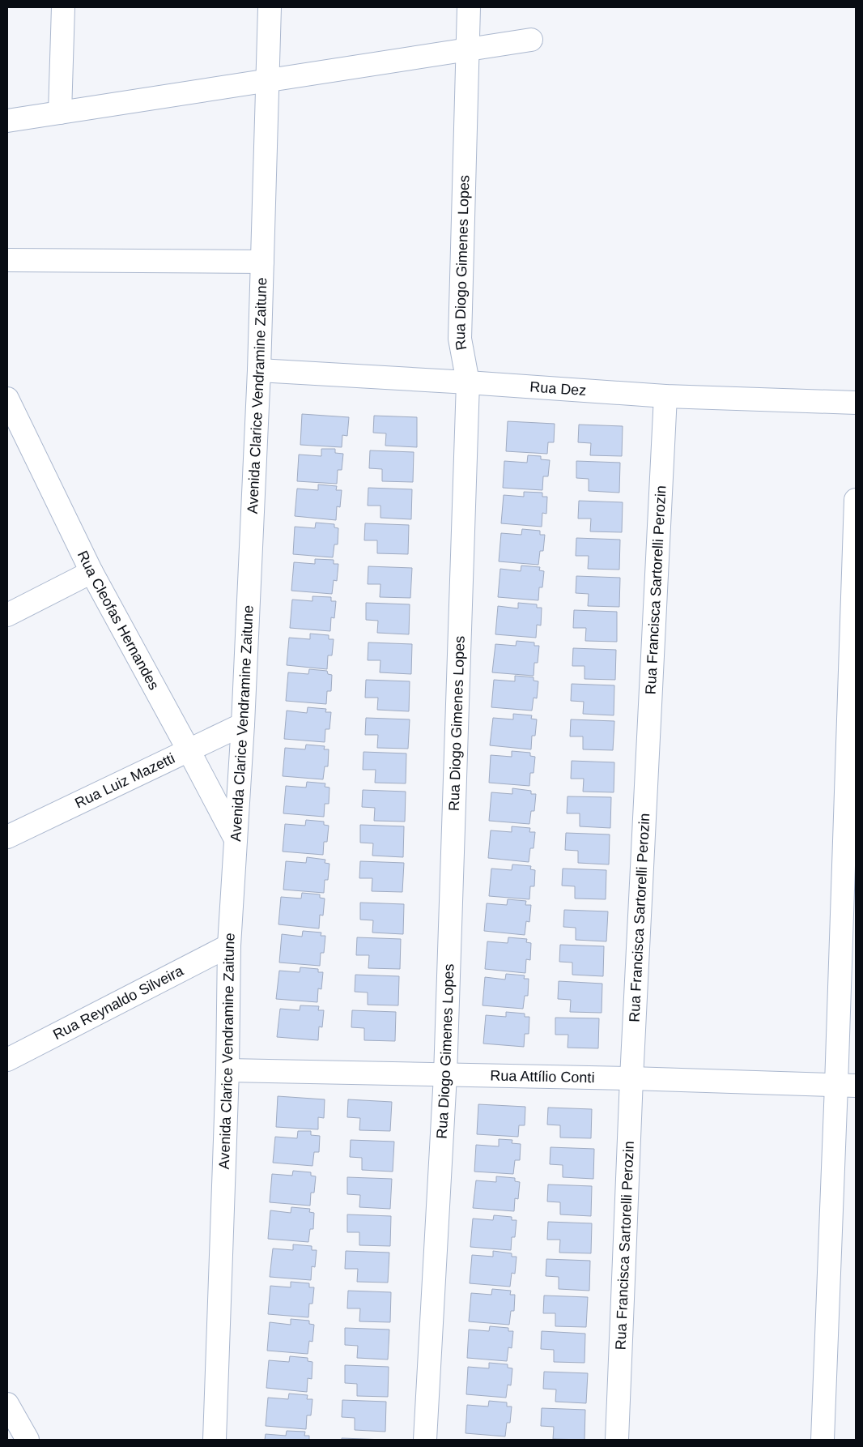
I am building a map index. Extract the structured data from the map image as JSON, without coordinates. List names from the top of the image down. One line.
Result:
{"streets":{"street":["Rua Diogo Gimenes Lopes","Rua Dez","Avenida Clarice Vendramine Zaitune","Rua Francisca Sartorelli Perozin","Rua Cleofas Hernandes","Rua Luiz Mazetti","Rua Reynaldo Silveira","Rua Attílio Conti"]},"crossings":[["Rua Diogo Gimenes Lopes","Rua Dez"],["Rua Diogo Gimenes Lopes","Rua Attílio Conti"],["Rua Dez","Avenida Clarice Vendramine Zaitune"],["Rua Dez","Rua Francisca Sartorelli Perozin"],["Avenida Clarice Vendramine Zaitune","Rua Cleofas Hernandes"],["Avenida Clarice Vendramine Zaitune","Rua Luiz Mazetti"],["Avenida Clarice Vendramine Zaitune","Rua Reynaldo Silveira"],["Avenida Clarice Vendramine Zaitune","Rua Attílio Conti"],["Rua Francisca Sartorelli Perozin","Rua Attílio Conti"],["Rua Cleofas Hernandes","Rua Luiz Mazetti"]]}
